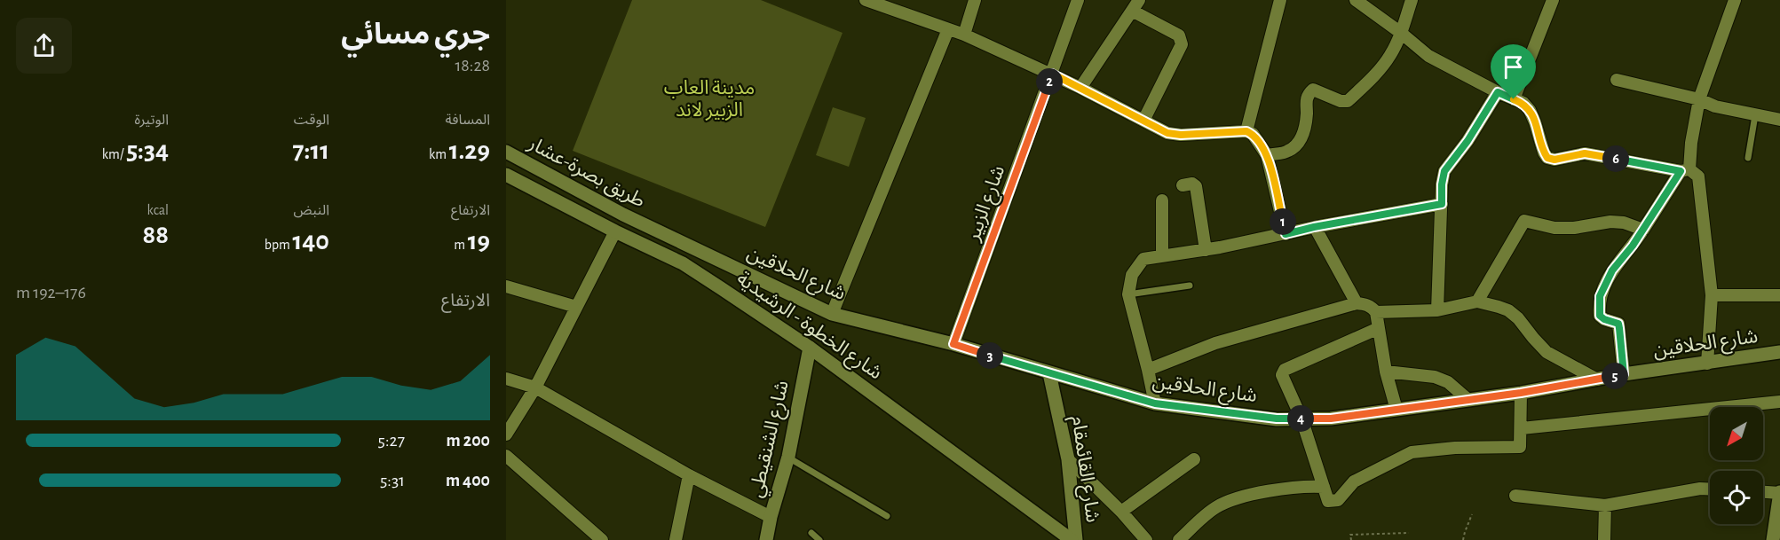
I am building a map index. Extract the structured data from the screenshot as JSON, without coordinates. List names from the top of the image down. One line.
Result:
{"streets":{"main road":["طريق بصرة-عشار","شارع الحلاقين","شارع الخطوة - الرشيدية","شارع الشنقيطي","شارع القائمقام"],"street":["شارع الزبير"]},"crossings":[["طريق بصرة-عشار","شارع الحلاقين"],["شارع الزبير","شارع الحلاقين"],["شارع الحلاقين","شارع القائمقام"],["شارع الخطوة - الرشيدية","شارع الشنقيطي"]],"parks":["مدينة العاب الزبير لاند"],"north":"bottom left","page":{"heading":["جري مسائي","18:28"],"pins":["2","6","1","3","5","4"],"stats":[["المسافة","1.29 km"],["الوقت","7:11"],["الوتيرة","5:34 /km"],["الارتفاع","19 m"],["النبض","140 bpm"],["kcal","88"]],"chart":["الارتفاع","176–192 m"],"list":[{"name":"200 m","note":"5:27"},{"name":"400 m","note":"5:31"}]}}
